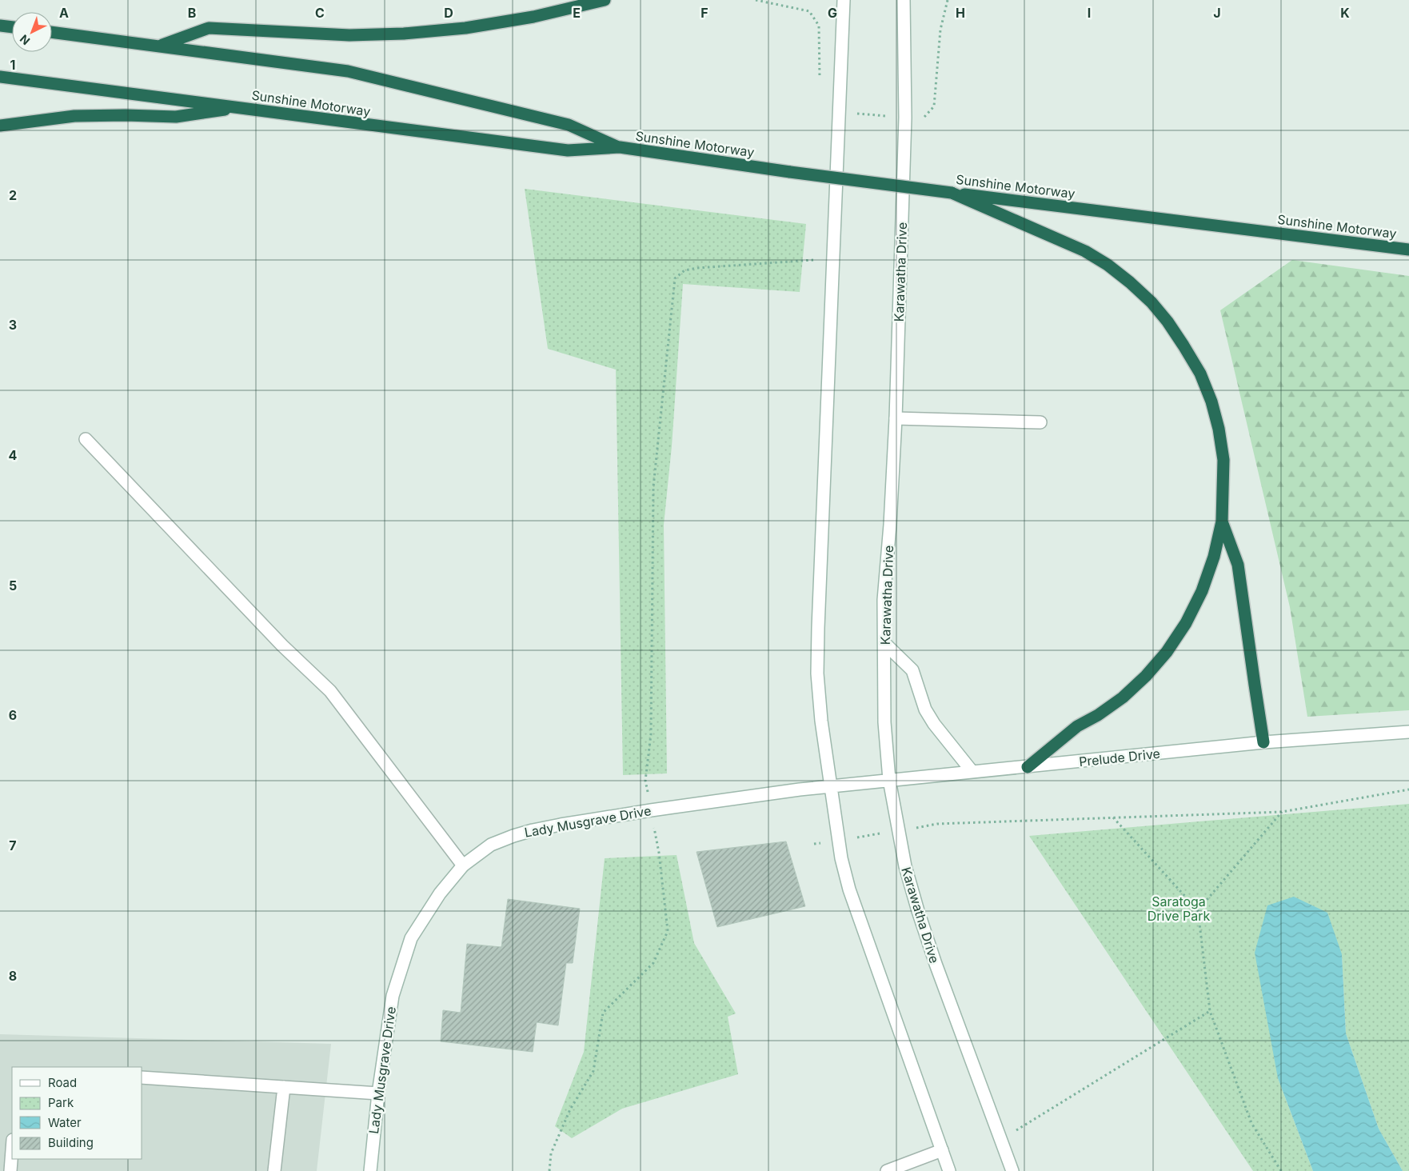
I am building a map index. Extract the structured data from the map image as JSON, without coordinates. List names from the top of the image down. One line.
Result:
{"streets":{"highway":["Sunshine Motorway"],"main road":["Karawatha Drive","Prelude Drive","Lady Musgrave Drive"]},"crossings":[["Karawatha Drive","Prelude Drive"],["Prelude Drive","Lady Musgrave Drive"]],"parks":["Saratoga Drive Park"],"legend":["Road","Park","Water","Building"],"north":"bottom left","grid":{"columns":["A","B","C","D","E","F","G","H","I","J","K"],"rows":["1","2","3","4","5","6","7","8"]}}
